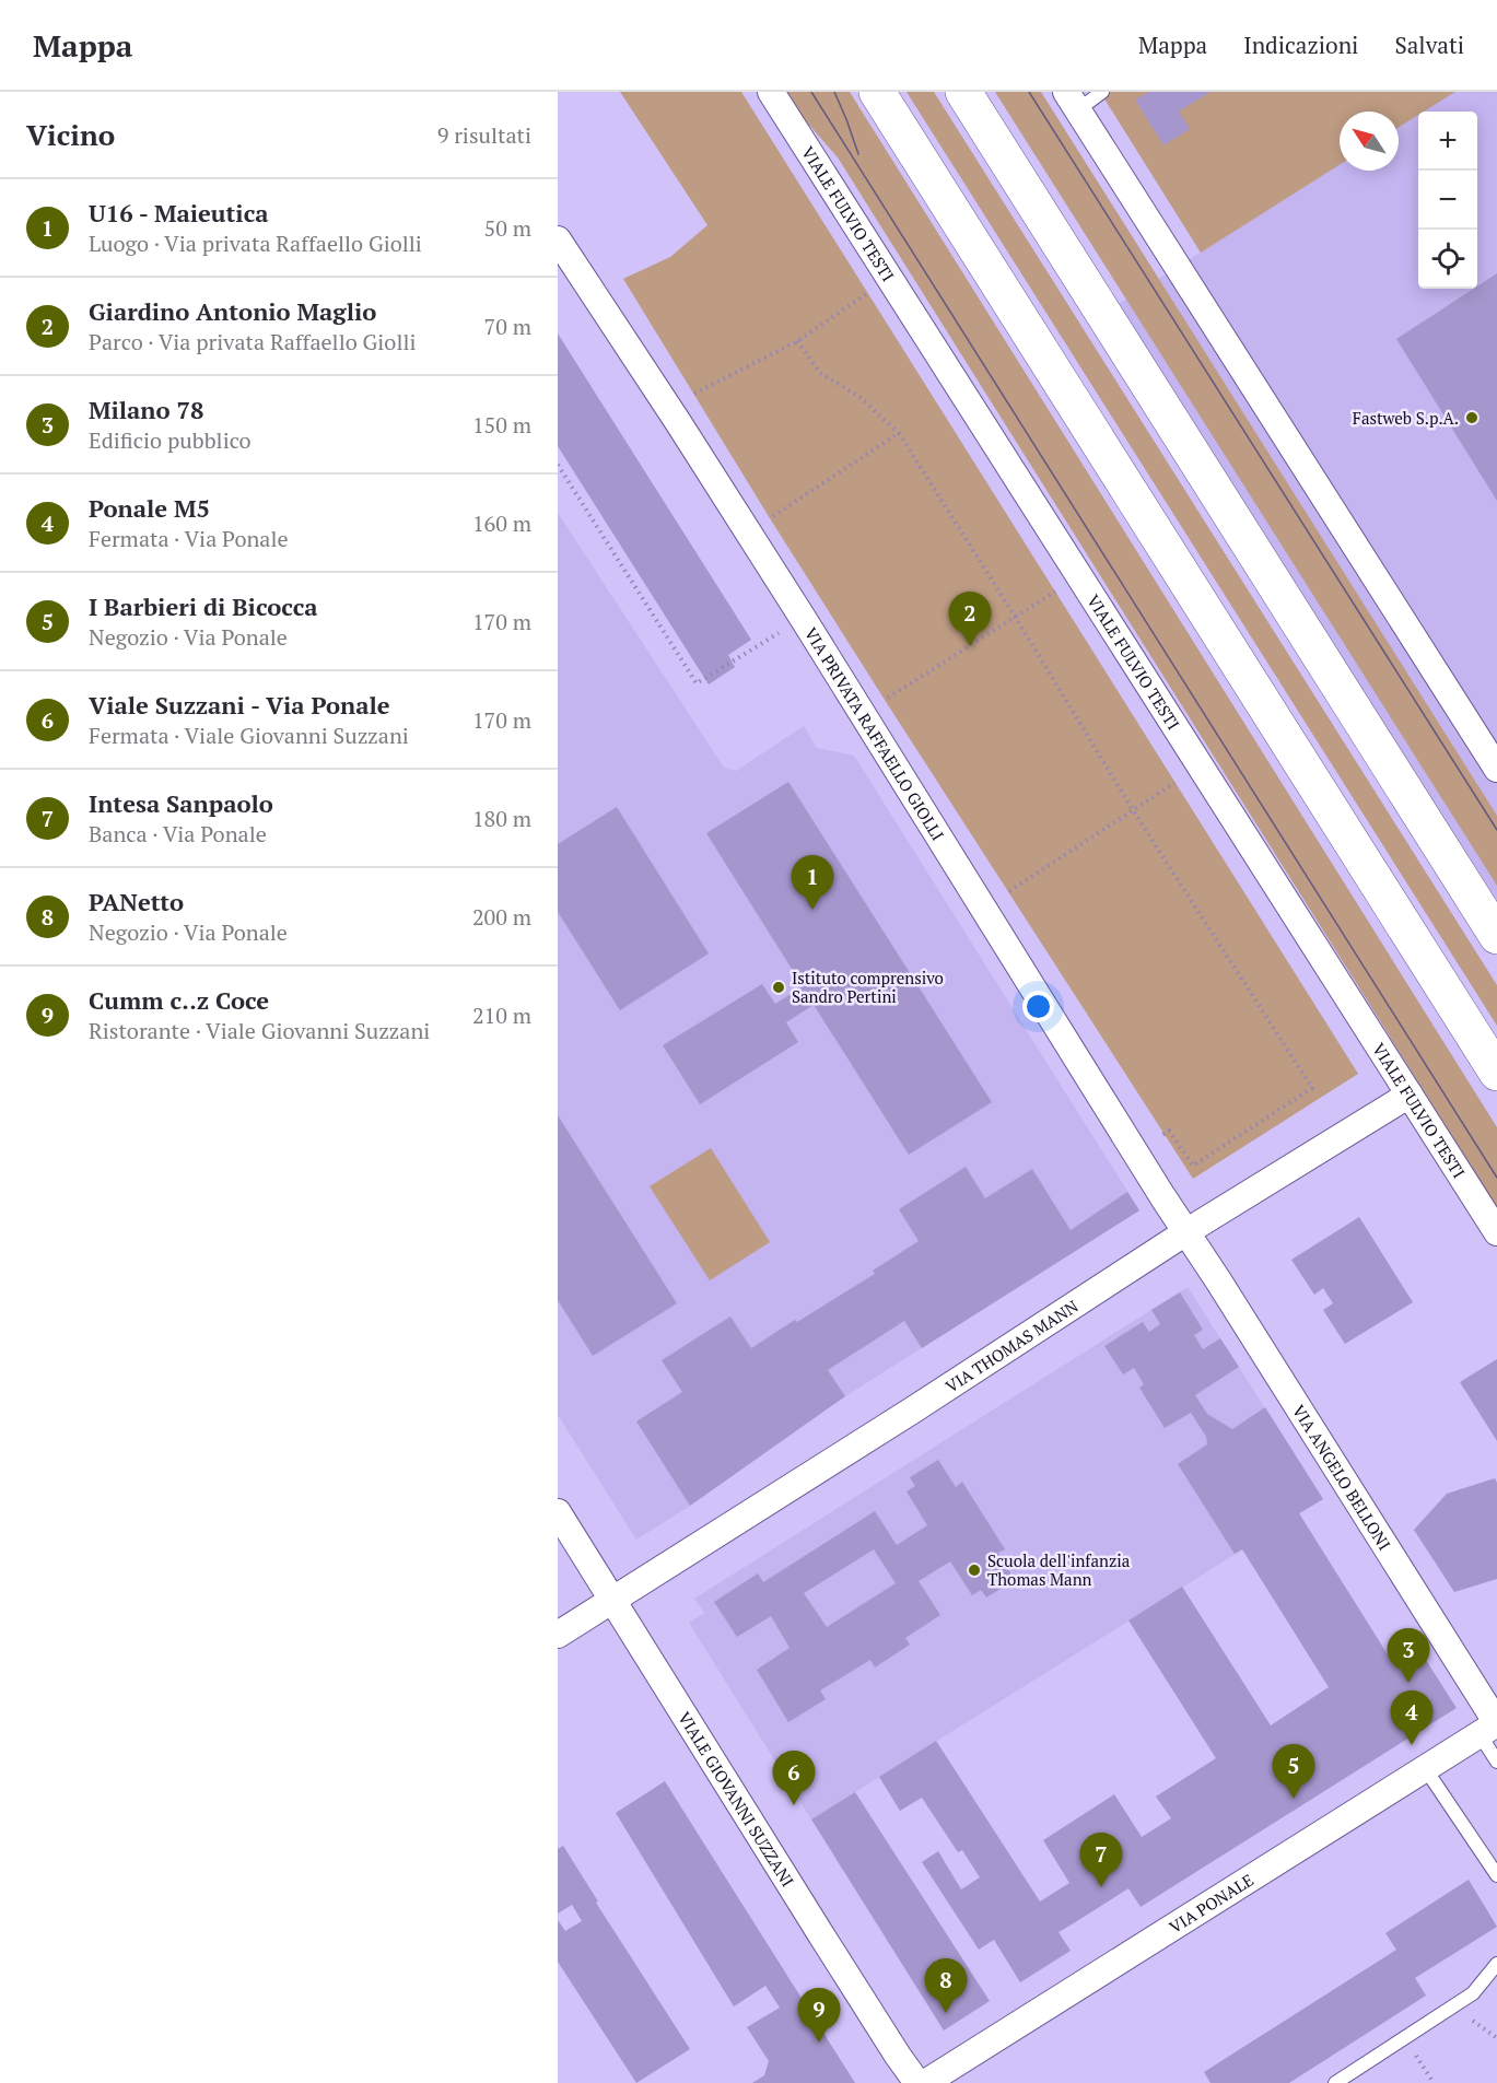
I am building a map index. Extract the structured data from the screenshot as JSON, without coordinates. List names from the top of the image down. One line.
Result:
{"streets":{"street":["VIALE FULVIO TESTI","VIA PRIVATA RAFFAELLO GIOLLI","VIA THOMAS MANN","VIA ANGELO BELLONI","VIALE GIOVANNI SUZZANI","VIA PONALE"]},"crossings":[["VIALE FULVIO TESTI","VIA THOMAS MANN"],["VIA PRIVATA RAFFAELLO GIOLLI","VIA THOMAS MANN"],["VIA PRIVATA RAFFAELLO GIOLLI","VIA ANGELO BELLONI"],["VIA THOMAS MANN","VIA ANGELO BELLONI"],["VIA THOMAS MANN","VIALE GIOVANNI SUZZANI"],["VIA ANGELO BELLONI","VIA PONALE"]],"places":["Fastweb S.p.A.","Istituto comprensivo Sandro Pertini","Scuola dell'infanzia Thomas Mann"],"north":"top left","page":{"header":"Mappa","nav":["Mappa","Indicazioni","Salvati"],"heading":["Vicino","9 risultati"],"map_buttons":["+","−"],"list":[{"mark":"1","name":"U16 - Maieutica","note":"Luogo · Via privata Raffaello Giolli","value":"50 m"},{"mark":"2","name":"Giardino Antonio Maglio","note":"Parco · Via privata Raffaello Giolli","value":"70 m"},{"mark":"3","name":"Milano 78","note":"Edificio pubblico","value":"150 m"},{"mark":"4","name":"Ponale M5","note":"Fermata · Via Ponale","value":"160 m"},{"mark":"5","name":"I Barbieri di Bicocca","note":"Negozio · Via Ponale","value":"170 m"},{"mark":"6","name":"Viale Suzzani - Via Ponale","note":"Fermata · Viale Giovanni Suzzani","value":"170 m"},{"mark":"7","name":"Intesa Sanpaolo","note":"Banca · Via Ponale","value":"180 m"},{"mark":"8","name":"PANetto","note":"Negozio · Via Ponale","value":"200 m"},{"mark":"9","name":"Cumm c..z Coce","note":"Ristorante · Viale Giovanni Suzzani","value":"210 m"}],"pins":["2","1","3","4","5","6","7","8","9"]}}
